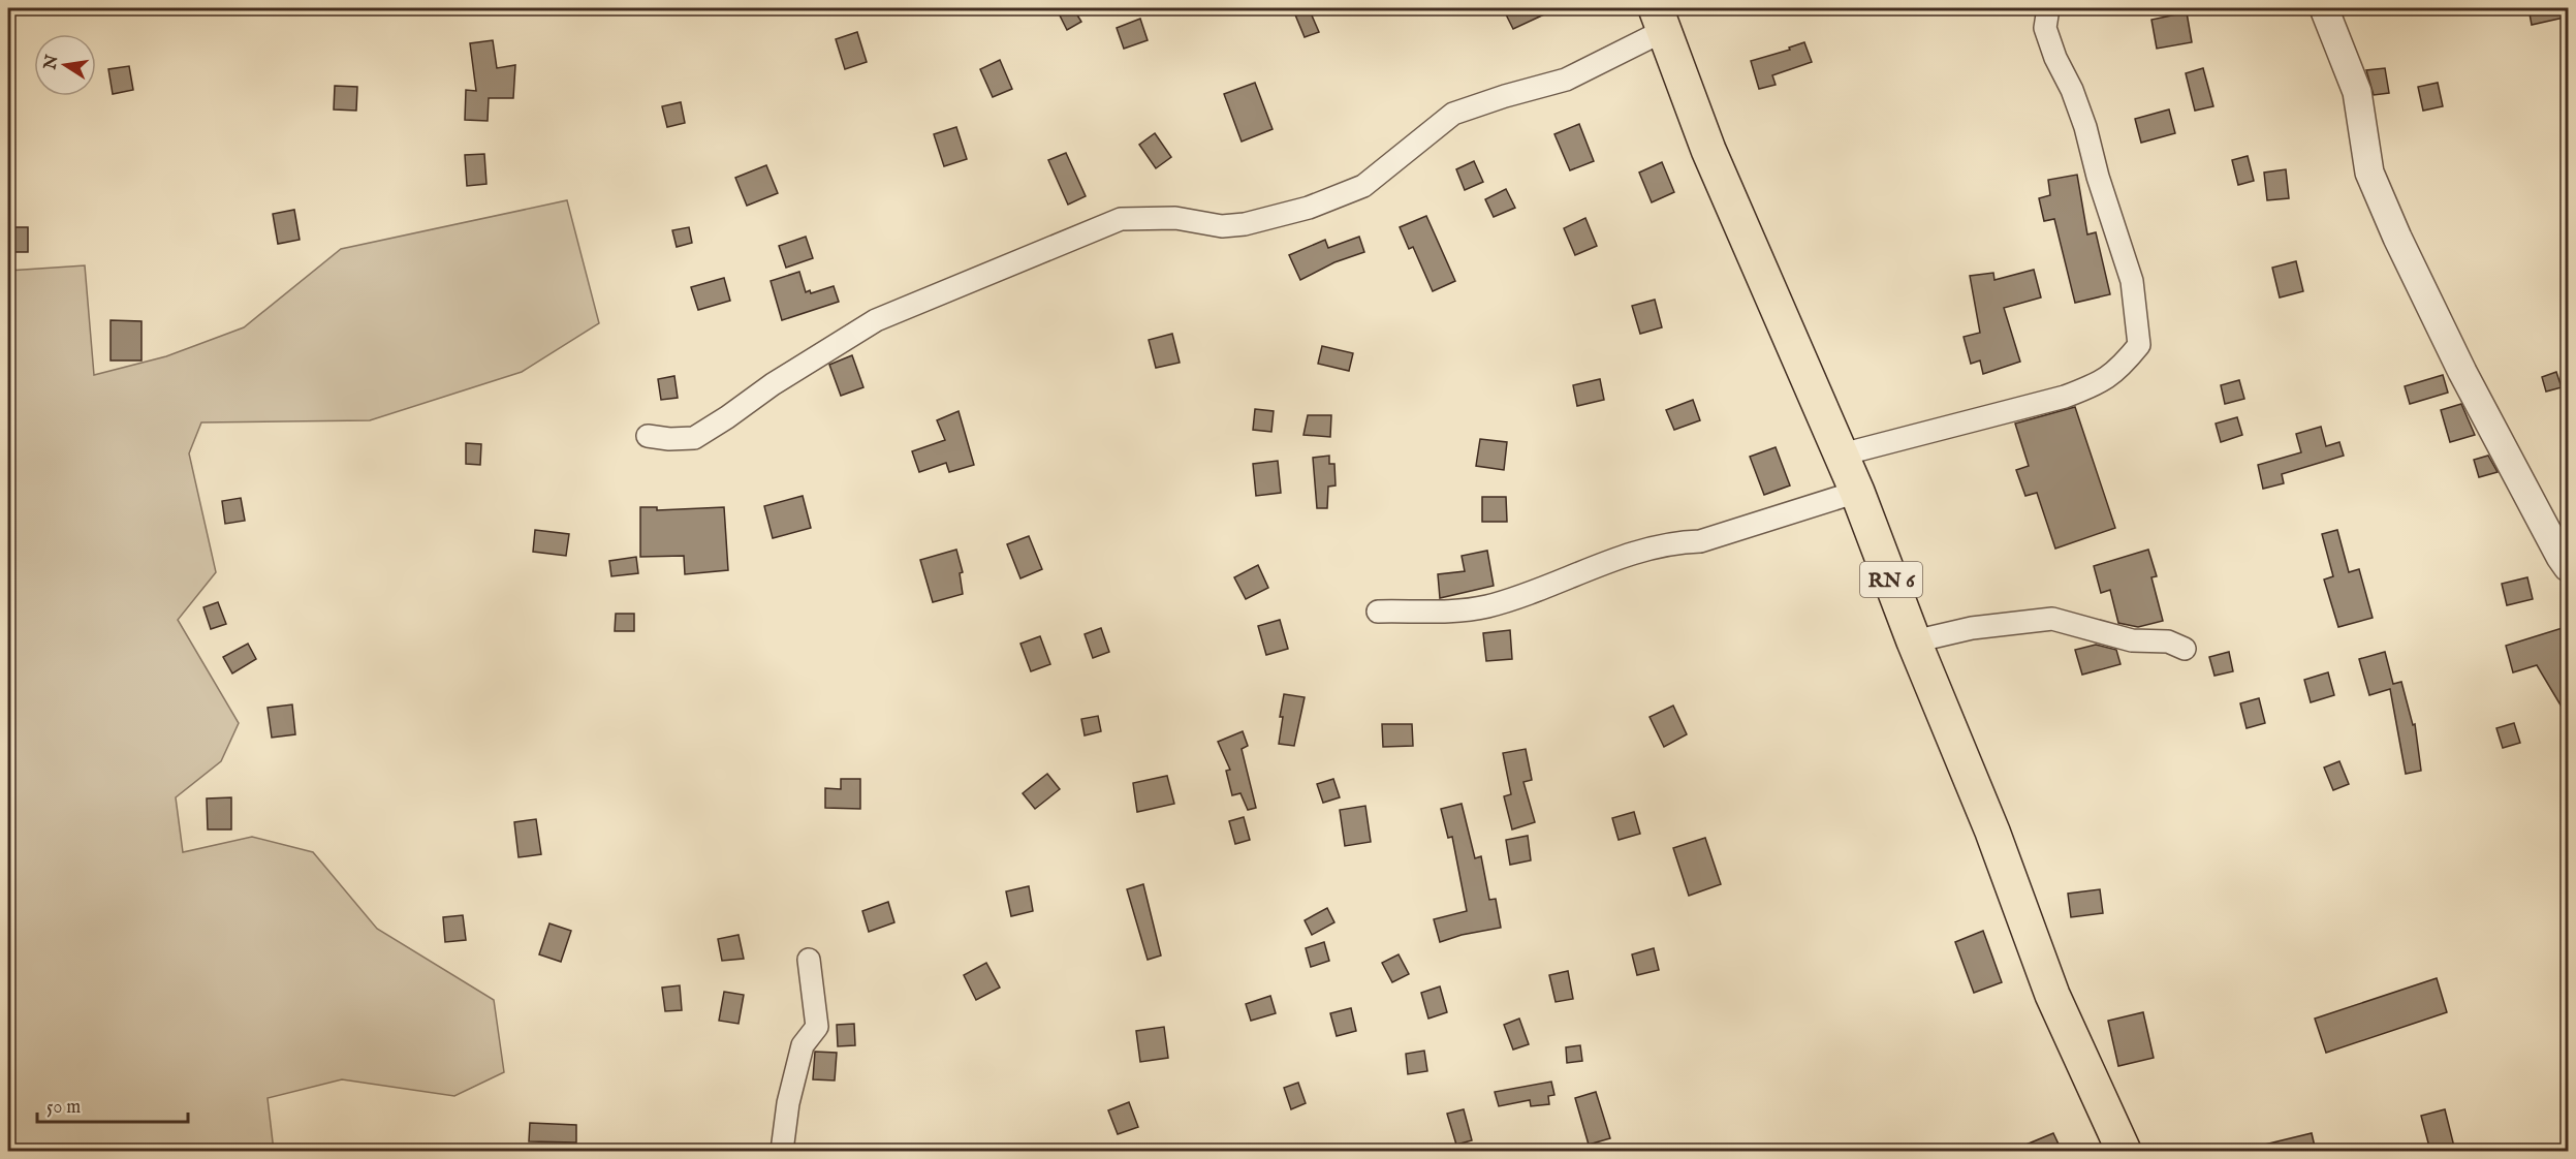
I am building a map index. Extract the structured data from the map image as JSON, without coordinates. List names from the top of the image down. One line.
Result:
{"streets":{"main road":["RN 6"]},"scale_bar":"50 m","north":"left"}
